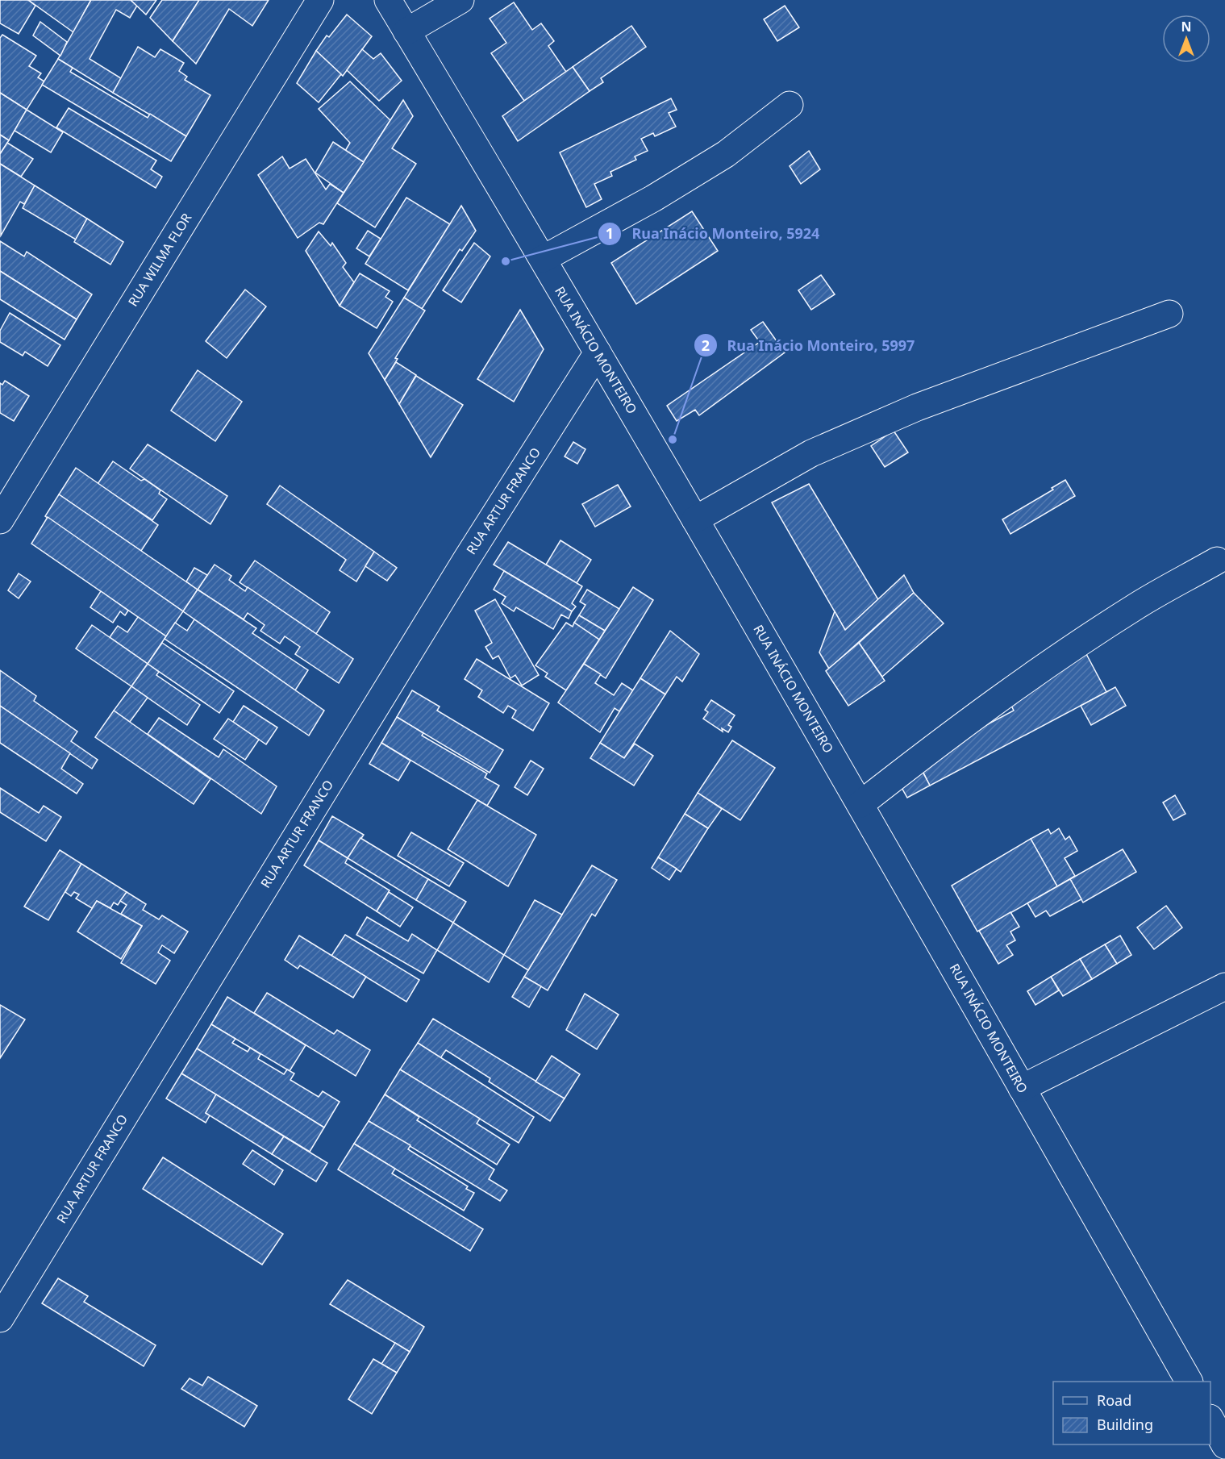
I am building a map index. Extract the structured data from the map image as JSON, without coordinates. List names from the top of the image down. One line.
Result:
{"streets":{"street":["RUA WILMA FLOR","RUA INÁCIO MONTEIRO","RUA ARTUR FRANCO"]},"crossings":[["RUA INÁCIO MONTEIRO","RUA ARTUR FRANCO"]],"places":["Rua Inácio Monteiro, 5924","Rua Inácio Monteiro, 5997"],"legend":["Road","Building"],"north":"top"}
